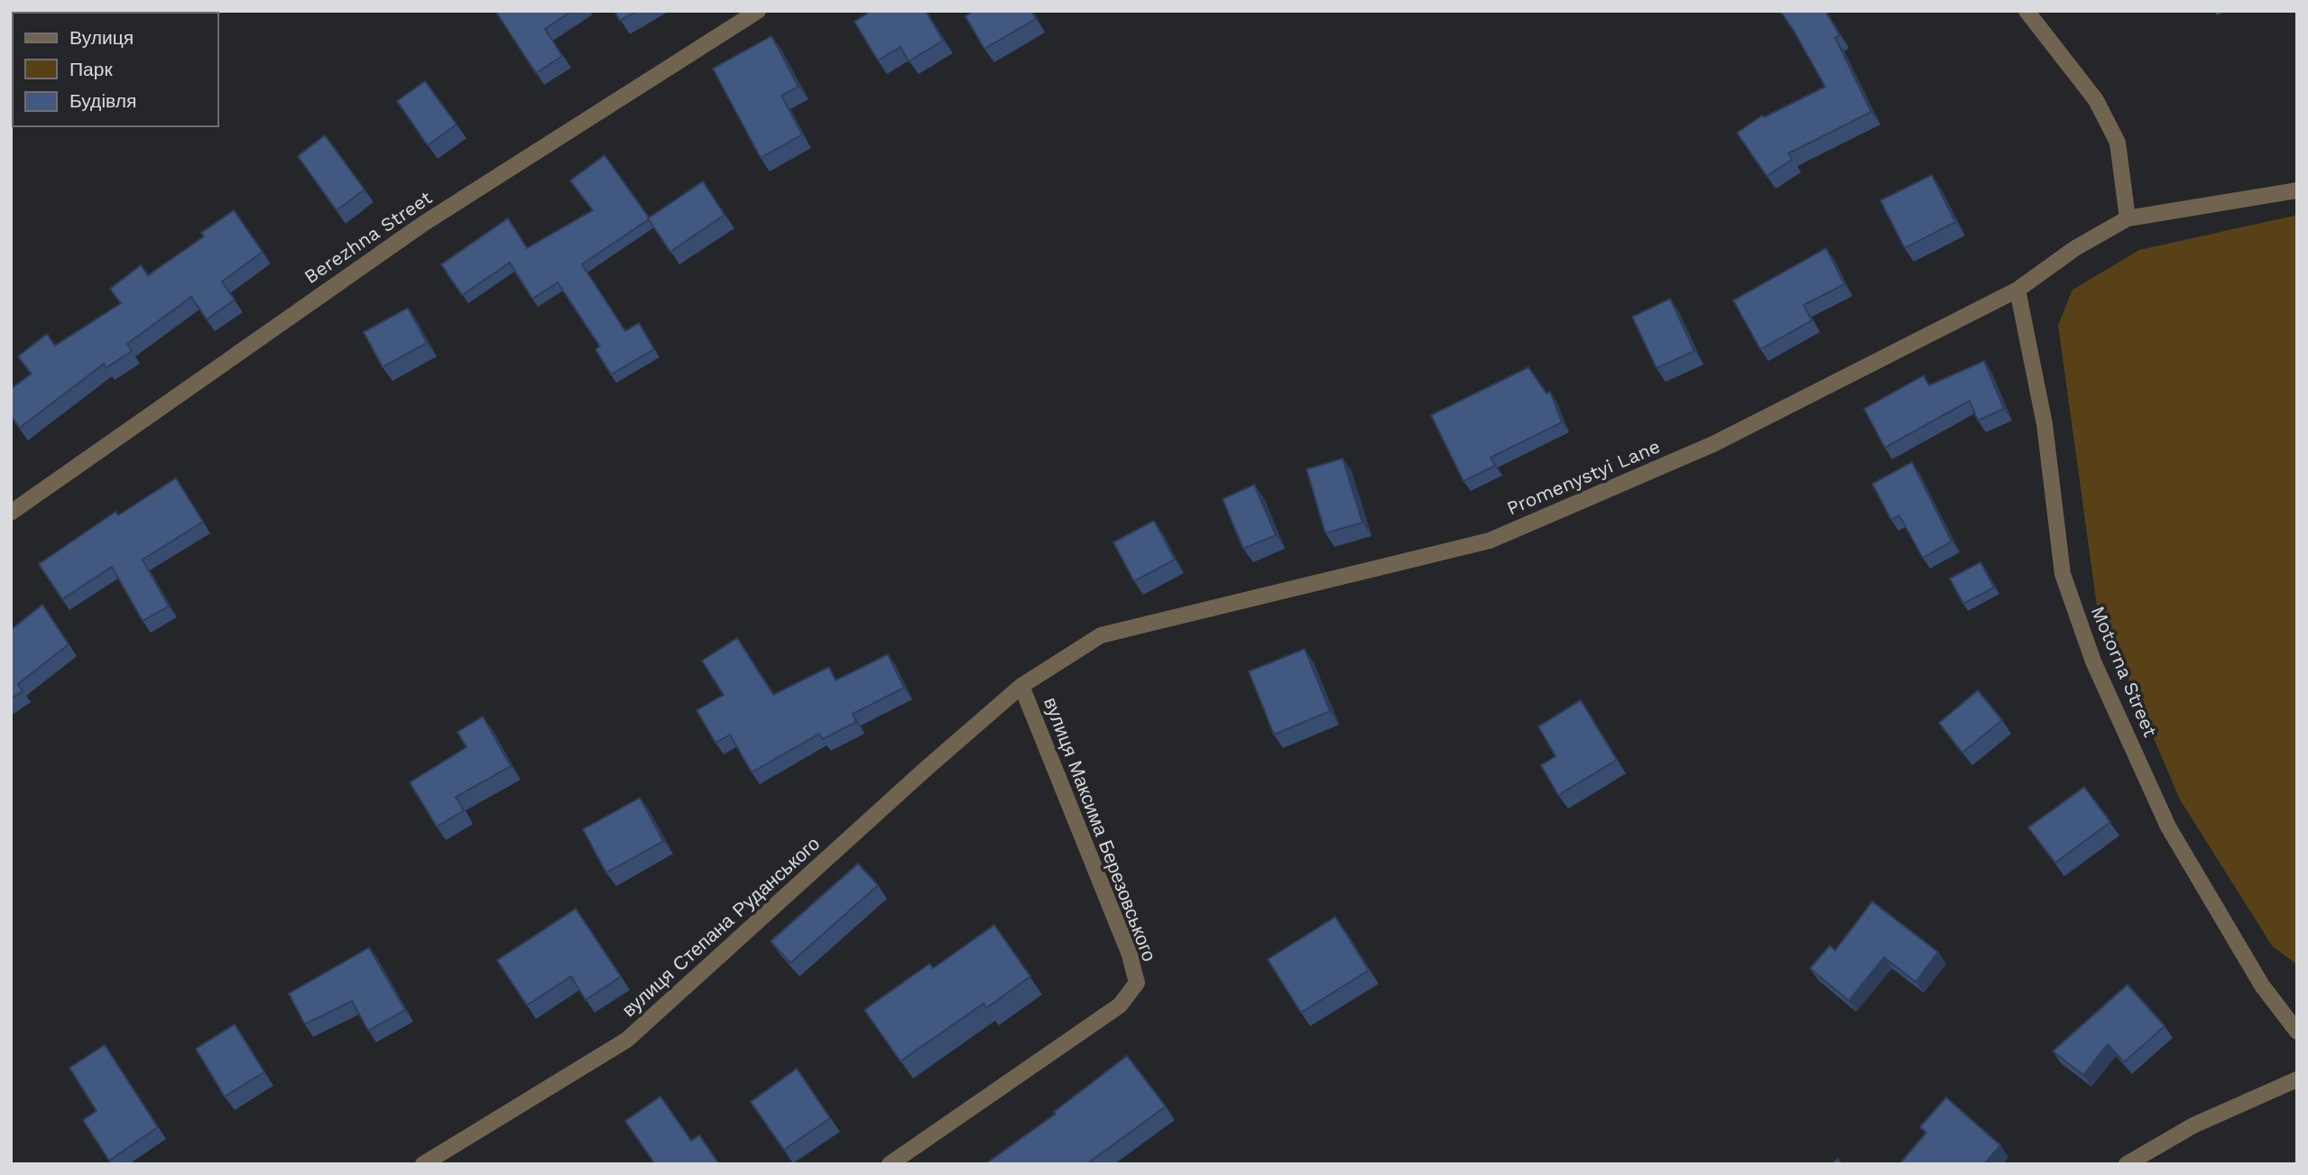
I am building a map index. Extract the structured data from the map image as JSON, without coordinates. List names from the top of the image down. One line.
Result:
{"streets":{"street":["Berezhna Street","Promenystyi Lane","Motorna Street","вулиця Максима Березовського","вулиця Степана Руданського"]},"crossings":[["Promenystyi Lane","Motorna Street"],["Promenystyi Lane","вулиця Максима Березовського"],["Promenystyi Lane","вулиця Степана Руданського"],["вулиця Максима Березовського","вулиця Степана Руданського"]],"legend":["Вулиця","Парк","Будівля"]}
